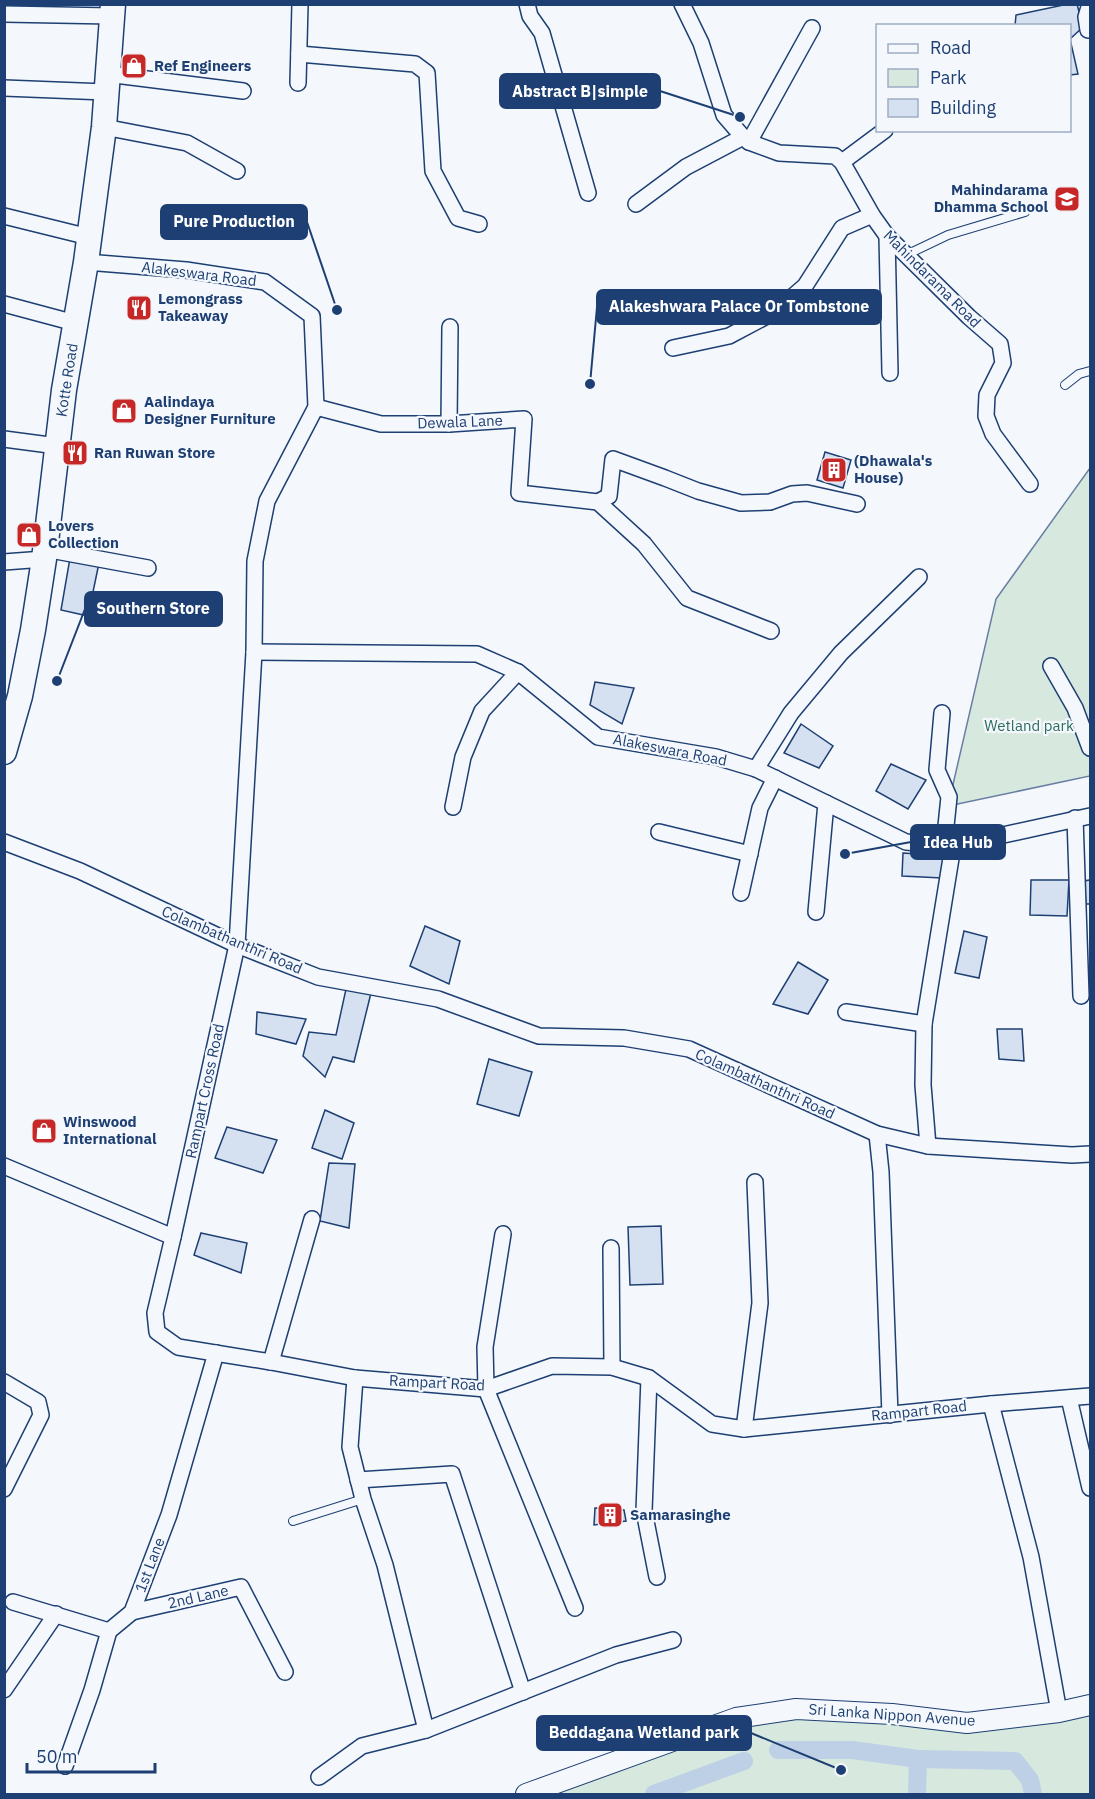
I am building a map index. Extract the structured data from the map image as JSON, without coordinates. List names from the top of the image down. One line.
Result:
{"streets":{"main road":["Kotte Road"],"street":["Alakeswara Road","Mahindarama Road","Dewala Lane","Colambathanthri Road","Rampart Cross Road","Rampart Road","1st Lane","2nd Lane","Sri Lanka Nippon Avenue"]},"crossings":[["Alakeswara Road","Kotte Road"],["Alakeswara Road","Dewala Lane"],["Colambathanthri Road","Rampart Cross Road"],["Rampart Cross Road","Rampart Road"],["Rampart Road","1st Lane"],["1st Lane","2nd Lane"]],"parks":["Wetland park"],"places":{"shop":["Ref Engineers","Aalindaya Designer Furniture","Lovers Collection","Winswood International"],"other":["Abstract B|simple","Pure Production","Alakeshwara Palace Or Tombstone","Southern Store","Idea Hub","Beddagana Wetland park"],"school or university":["Mahindarama Dhamma School"],"restaurant":["Lemongrass Takeaway","Ran Ruwan Store"],"building":["(Dhawala's House)","Samarasinghe"]},"legend":["Road","Park","Building"],"scale_bar":"50 m"}
